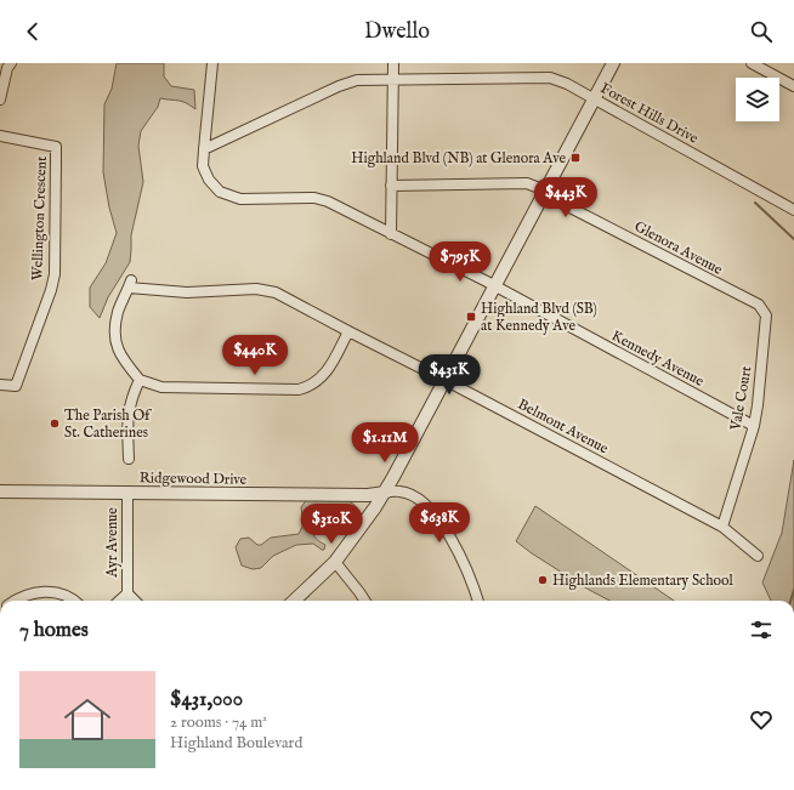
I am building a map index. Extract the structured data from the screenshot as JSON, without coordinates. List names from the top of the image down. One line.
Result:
{"streets":{"street":["Forest Hills Drive","Wellington Crescent","Glenora Avenue","Kennedy Avenue","Vale Court","Belmont Avenue","Ridgewood Drive","Ayr Avenue"]},"crossings":[["Forest Hills Drive","Kennedy Avenue"],["Glenora Avenue","Vale Court"],["Kennedy Avenue","Vale Court"],["Vale Court","Belmont Avenue"],["Ridgewood Drive","Ayr Avenue"]],"places":{"transit":["Highland Blvd (NB) at Glenora Ave","Highland Blvd (SB) at Kennedy Ave"],"other":["The Parish Of St. Catherines","Highlands Elementary School"]},"page":{"header":"Dwello","price":["$443K","$795K","$440K","$431K","$1.11M","$638K","$310K"],"heading":"7 homes","list":[{"name":"$431,000","note":"2 rooms · 74 m² · Highland Boulevard"}]}}
